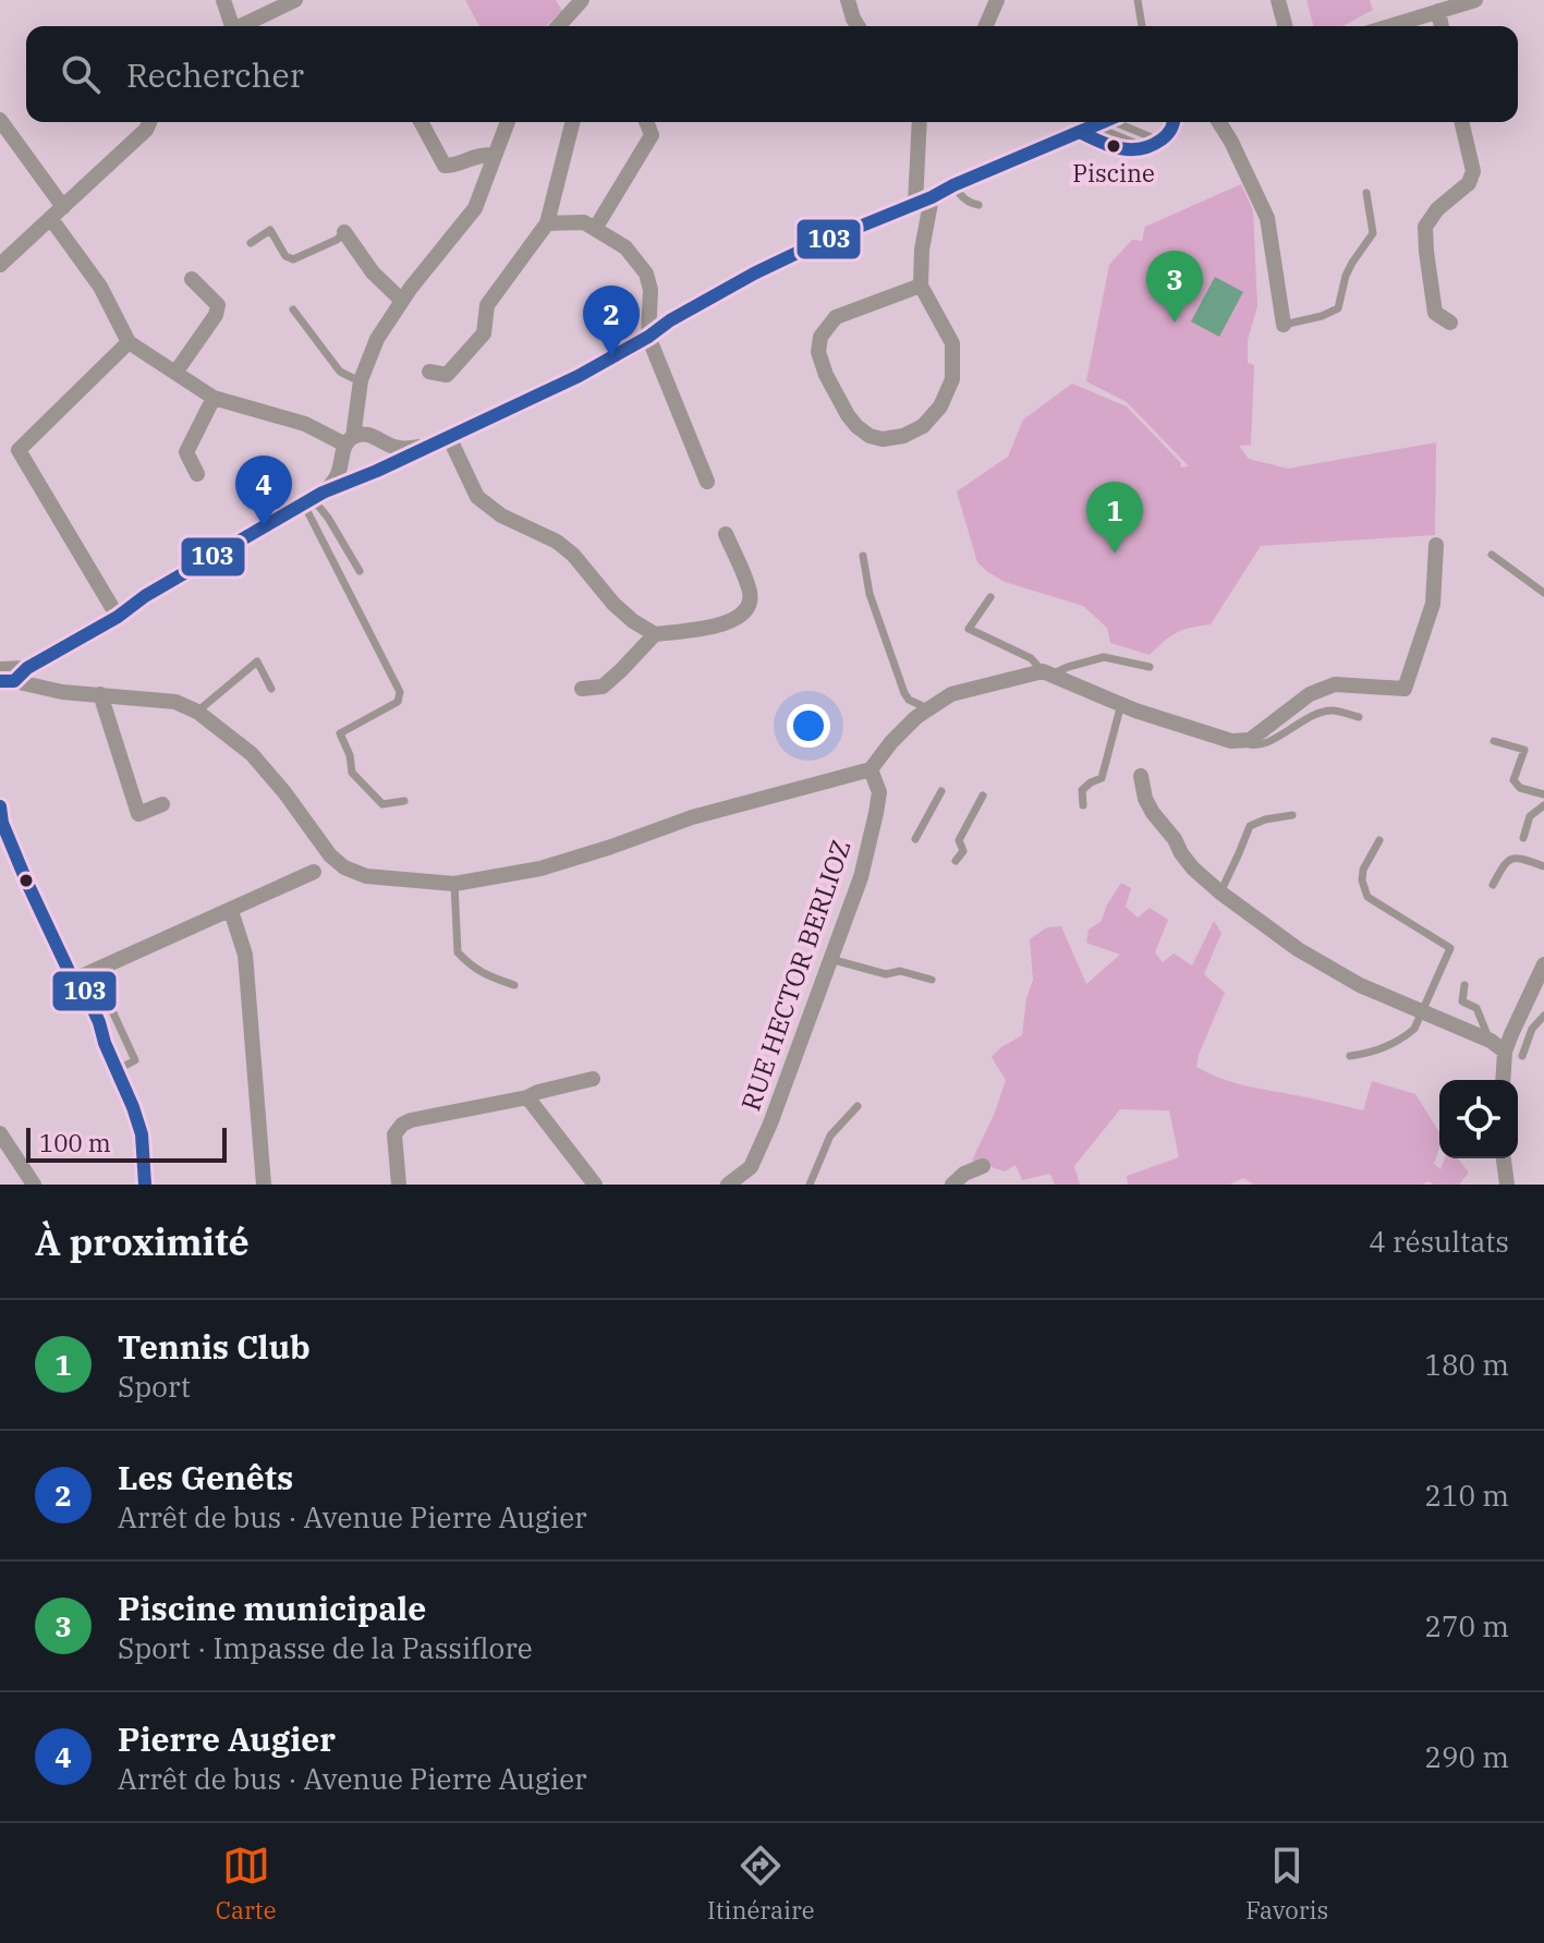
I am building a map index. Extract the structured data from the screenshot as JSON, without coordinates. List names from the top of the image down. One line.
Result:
{"streets":{"street":["RUE HECTOR BERLIOZ"]},"places":["Piscine"],"lines":["transit line 103"],"scale_bar":"100 m","page":{"search":"Rechercher","pins":["3","2","4","1"],"scale":"100 m","heading":["À proximité","4 résultats"],"list":[{"mark":"1","name":"Tennis Club","note":"Sport","value":"180 m"},{"mark":"2","name":"Les Genêts","note":"Arrêt de bus · Avenue Pierre Augier","value":"210 m"},{"mark":"3","name":"Piscine municipale","note":"Sport · Impasse de la Passiflore","value":"270 m"},{"mark":"4","name":"Pierre Augier","note":"Arrêt de bus · Avenue Pierre Augier","value":"290 m"}],"nav":["Carte","Itinéraire","Favoris"]}}
